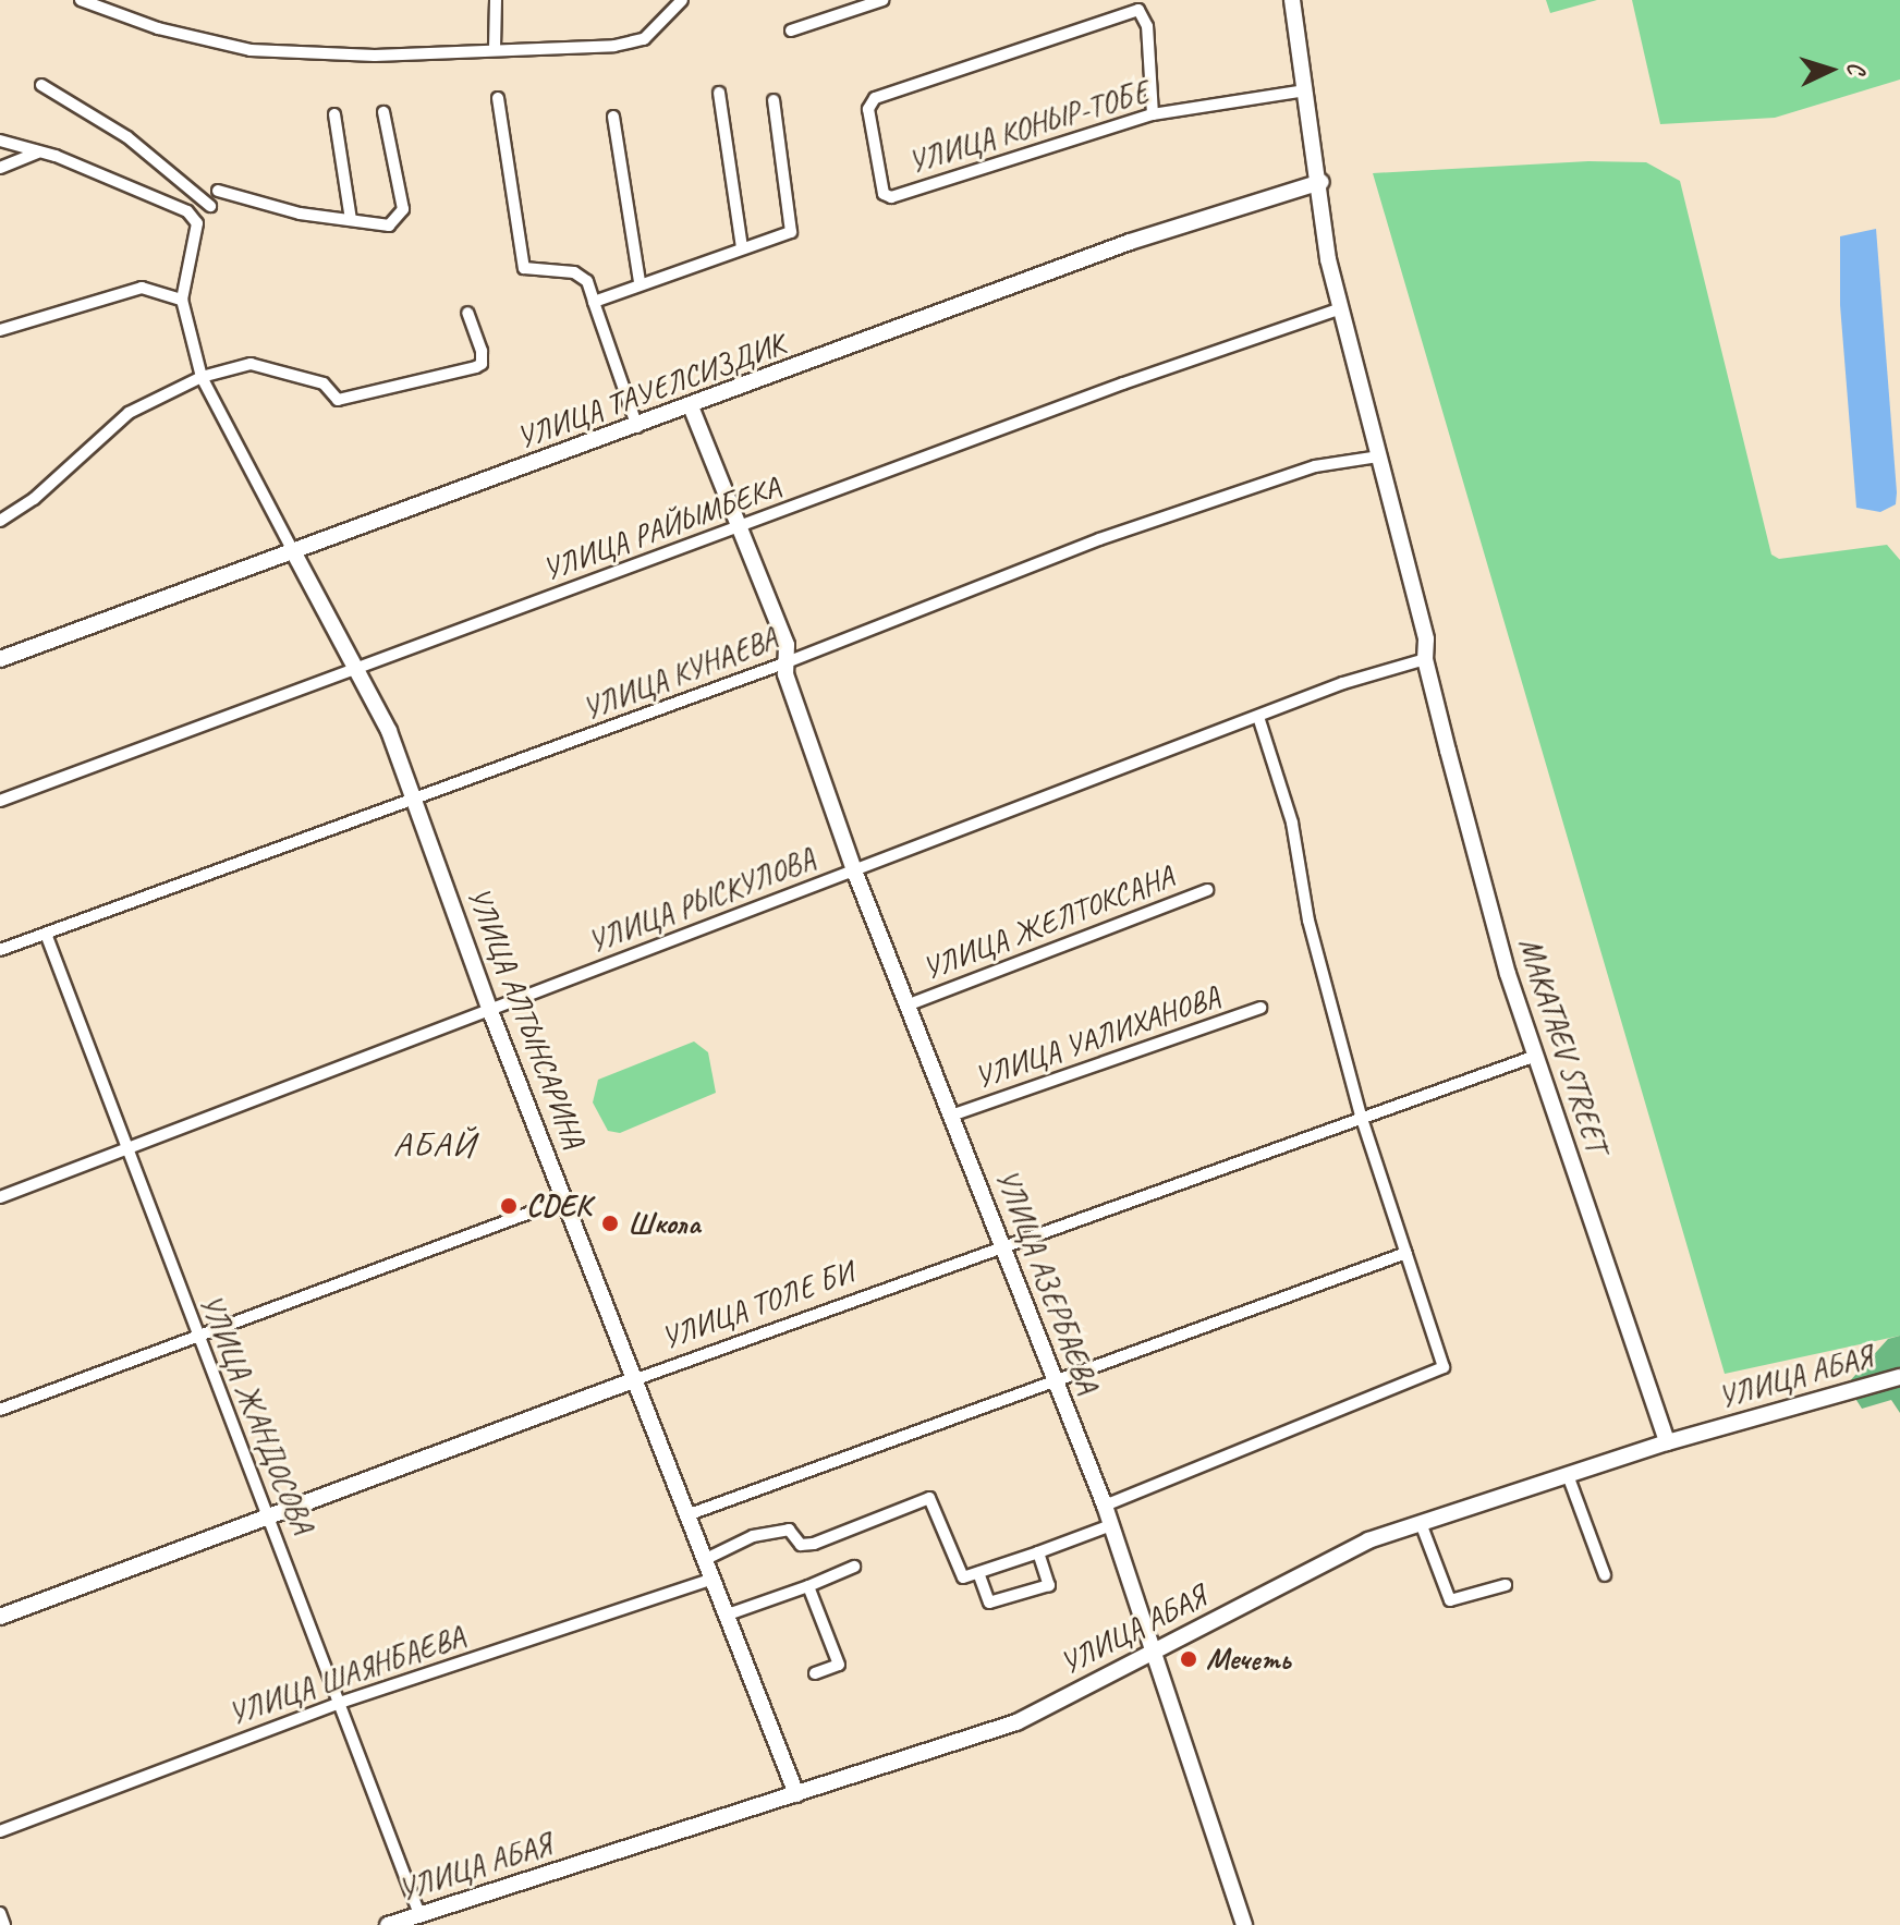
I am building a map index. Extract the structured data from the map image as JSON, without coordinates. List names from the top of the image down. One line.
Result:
{"streets":{"street":["УЛИЦА КОНЫР-ТОБЕ","УЛИЦА ТАУЕЛСИЗДИК","УЛИЦА РАЙЫМБЕКА","УЛИЦА КУНАЕВА","УЛИЦА РЫСКУЛОВА","УЛИЦА ЖЕЛТОКСАНА","УЛИЦА АЛТЫНСАРИНА","УЛИЦА УАЛИХАНОВА","MAKATAEV STREET","УЛИЦА АЗЕРБАЕВА","УЛИЦА ТОЛЕ БИ","УЛИЦА АБАЯ","УЛИЦА ЖАНДОСОВА","УЛИЦА ШАЯНБАЕВА"]},"crossings":[["УЛИЦА КОНЫР-ТОБЕ","MAKATAEV STREET"],["УЛИЦА ТАУЕЛСИЗДИК","УЛИЦА АЛТЫНСАРИНА"],["УЛИЦА ТАУЕЛСИЗДИК","MAKATAEV STREET"],["УЛИЦА ТАУЕЛСИЗДИК","УЛИЦА АЗЕРБАЕВА"],["УЛИЦА РАЙЫМБЕКА","УЛИЦА АЛТЫНСАРИНА"],["УЛИЦА РАЙЫМБЕКА","MAKATAEV STREET"],["УЛИЦА РАЙЫМБЕКА","УЛИЦА АЗЕРБАЕВА"],["УЛИЦА КУНАЕВА","УЛИЦА АЛТЫНСАРИНА"],["УЛИЦА КУНАЕВА","MAKATAEV STREET"],["УЛИЦА КУНАЕВА","УЛИЦА АЗЕРБАЕВА"],["УЛИЦА КУНАЕВА","УЛИЦА ЖАНДОСОВА"],["УЛИЦА РЫСКУЛОВА","УЛИЦА АЛТЫНСАРИНА"],["УЛИЦА РЫСКУЛОВА","MAKATAEV STREET"],["УЛИЦА РЫСКУЛОВА","УЛИЦА АЗЕРБАЕВА"],["УЛИЦА РЫСКУЛОВА","УЛИЦА ЖАНДОСОВА"],["УЛИЦА ЖЕЛТОКСАНА","УЛИЦА АЗЕРБАЕВА"],["УЛИЦА АЛТЫНСАРИНА","УЛИЦА ТОЛЕ БИ"],["УЛИЦА АЛТЫНСАРИНА","УЛИЦА АБАЯ"],["УЛИЦА АЛТЫНСАРИНА","УЛИЦА ШАЯНБАЕВА"],["УЛИЦА УАЛИХАНОВА","УЛИЦА АЗЕРБАЕВА"],["MAKATAEV STREET","УЛИЦА ТОЛЕ БИ"],["MAKATAEV STREET","УЛИЦА АБАЯ"],["УЛИЦА АЗЕРБАЕВА","УЛИЦА ТОЛЕ БИ"],["УЛИЦА АЗЕРБАЕВА","УЛИЦА АБАЯ"],["УЛИЦА ТОЛЕ БИ","УЛИЦА ЖАНДОСОВА"],["УЛИЦА АБАЯ","УЛИЦА ЖАНДОСОВА"],["УЛИЦА ЖАНДОСОВА","УЛИЦА ШАЯНБАЕВА"]],"districts":["АБАЙ"],"places":["CDEK","Школа","Мечеть"],"north":"right"}
